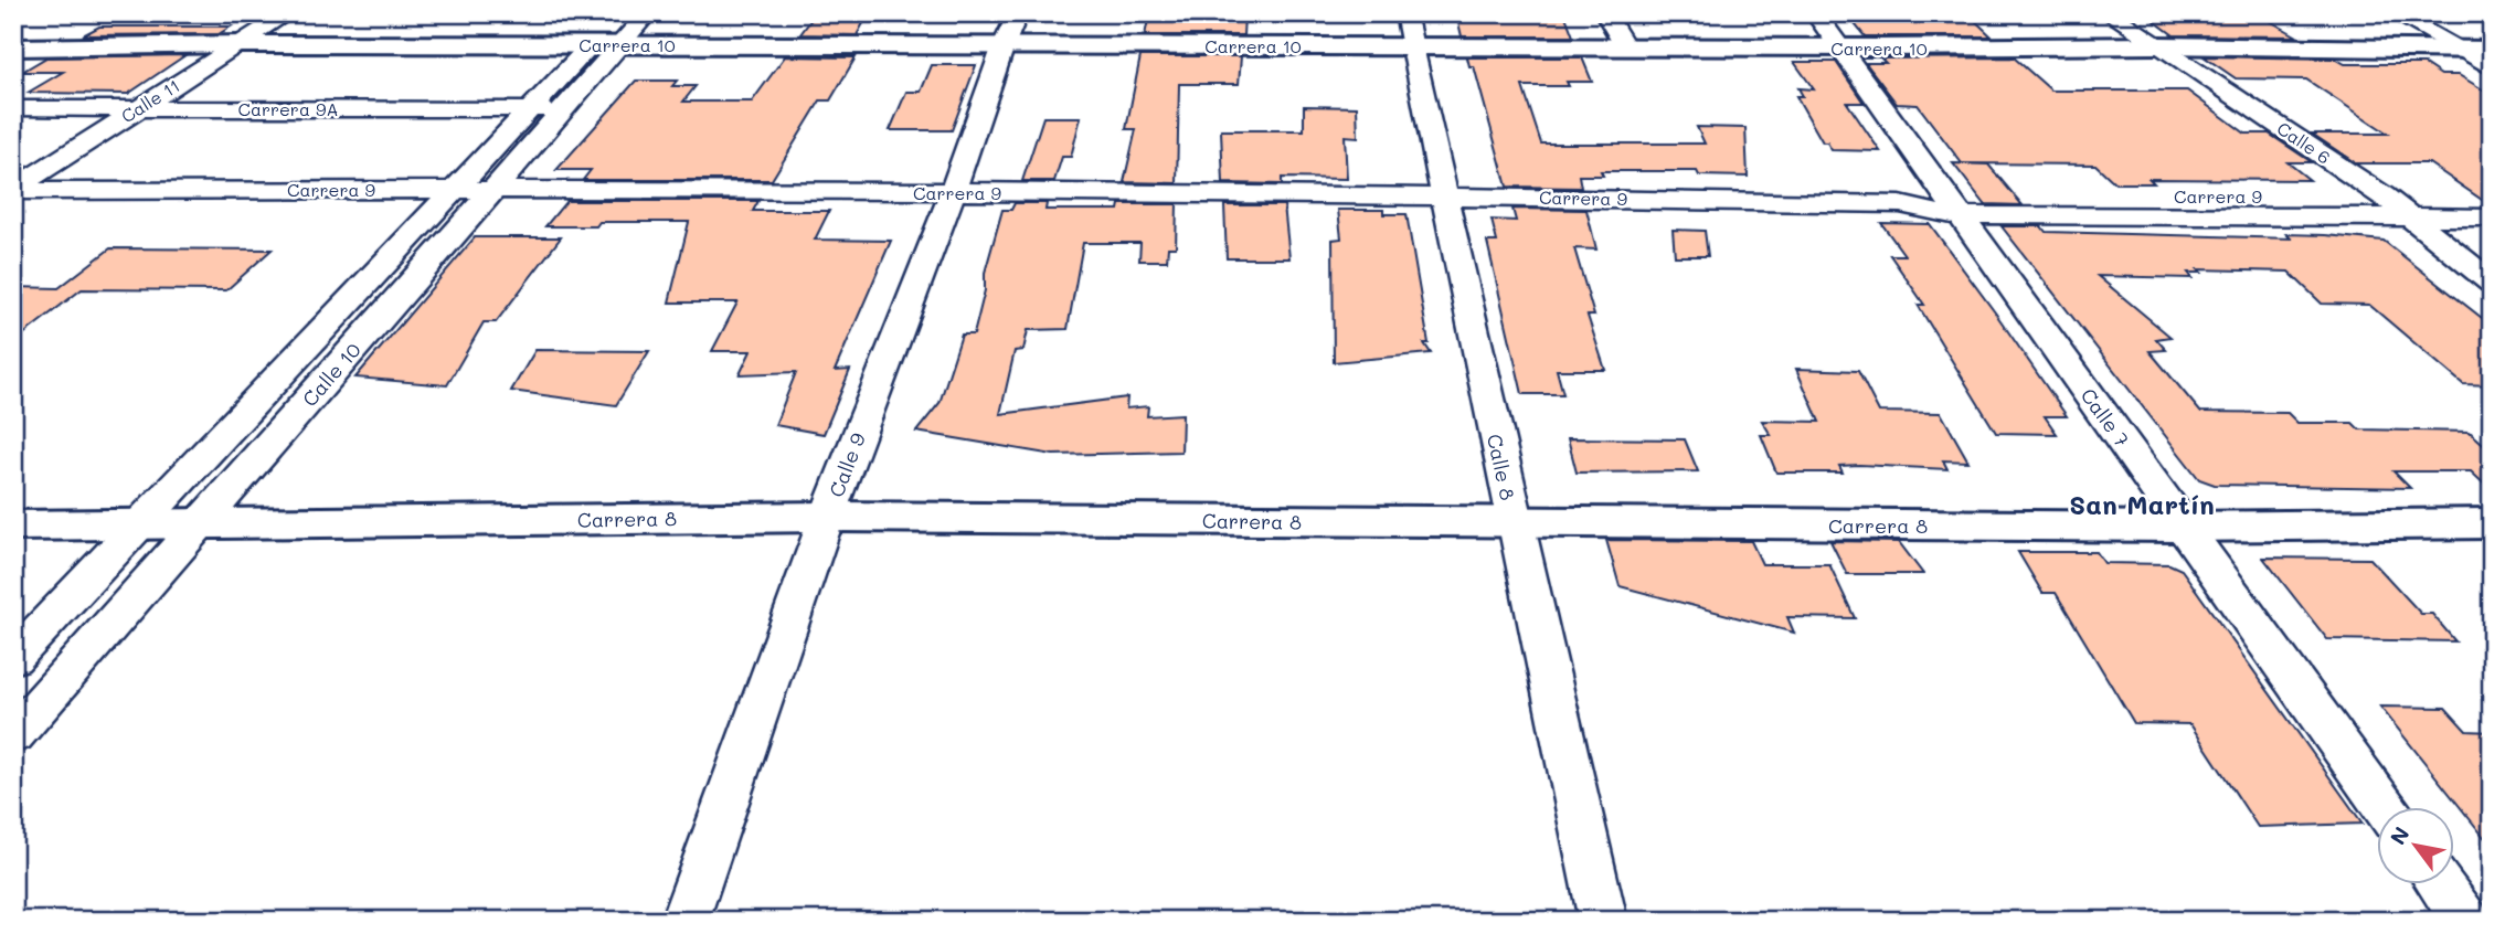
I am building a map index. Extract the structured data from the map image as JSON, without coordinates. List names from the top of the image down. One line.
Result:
{"streets":{"street":["Carrera 10","Calle 11","Carrera 9A","Calle 6","Carrera 9","Calle 10","Calle 7","Calle 9","Calle 8","Carrera 8"]},"crossings":[["Carrera 10","Calle 11"],["Carrera 10","Calle 6"],["Carrera 10","Calle 10"],["Carrera 10","Calle 7"],["Carrera 10","Calle 9"],["Carrera 10","Calle 8"],["Calle 11","Carrera 9A"],["Calle 11","Carrera 9"],["Carrera 9A","Calle 10"],["Calle 6","Carrera 9"],["Carrera 9","Calle 10"],["Carrera 9","Calle 7"],["Carrera 9","Calle 9"],["Carrera 9","Calle 8"],["Calle 10","Carrera 8"],["Calle 7","Carrera 8"],["Calle 9","Carrera 8"],["Calle 8","Carrera 8"]],"districts":["San Martín"],"north":"top left"}
